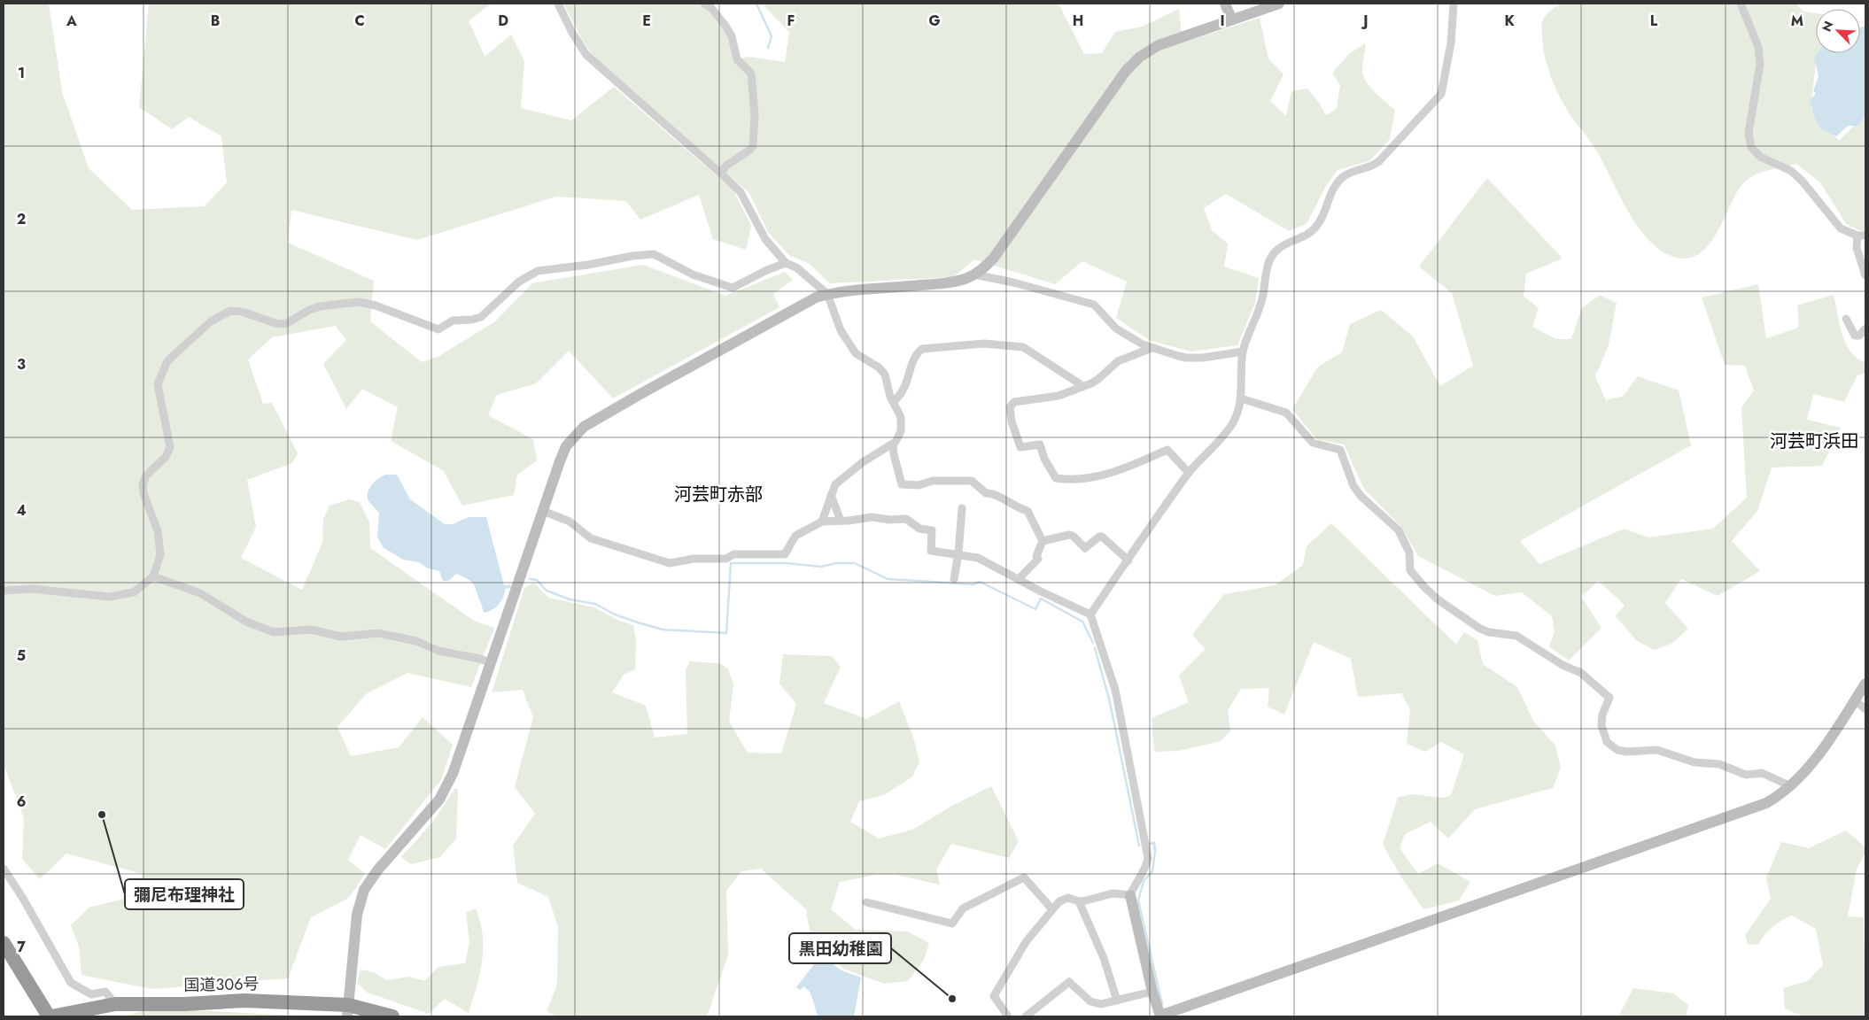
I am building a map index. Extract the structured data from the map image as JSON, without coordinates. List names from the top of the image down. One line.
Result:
{"streets":{"highway":["国道306号"]},"districts":["河芸町浜田","河芸町赤部"],"places":["彌尼布理神社","黒田幼稚園"],"north":"top left","grid":{"columns":["A","B","C","D","E","F","G","H","I","J","K","L","M"],"rows":["1","2","3","4","5","6","7"]}}
